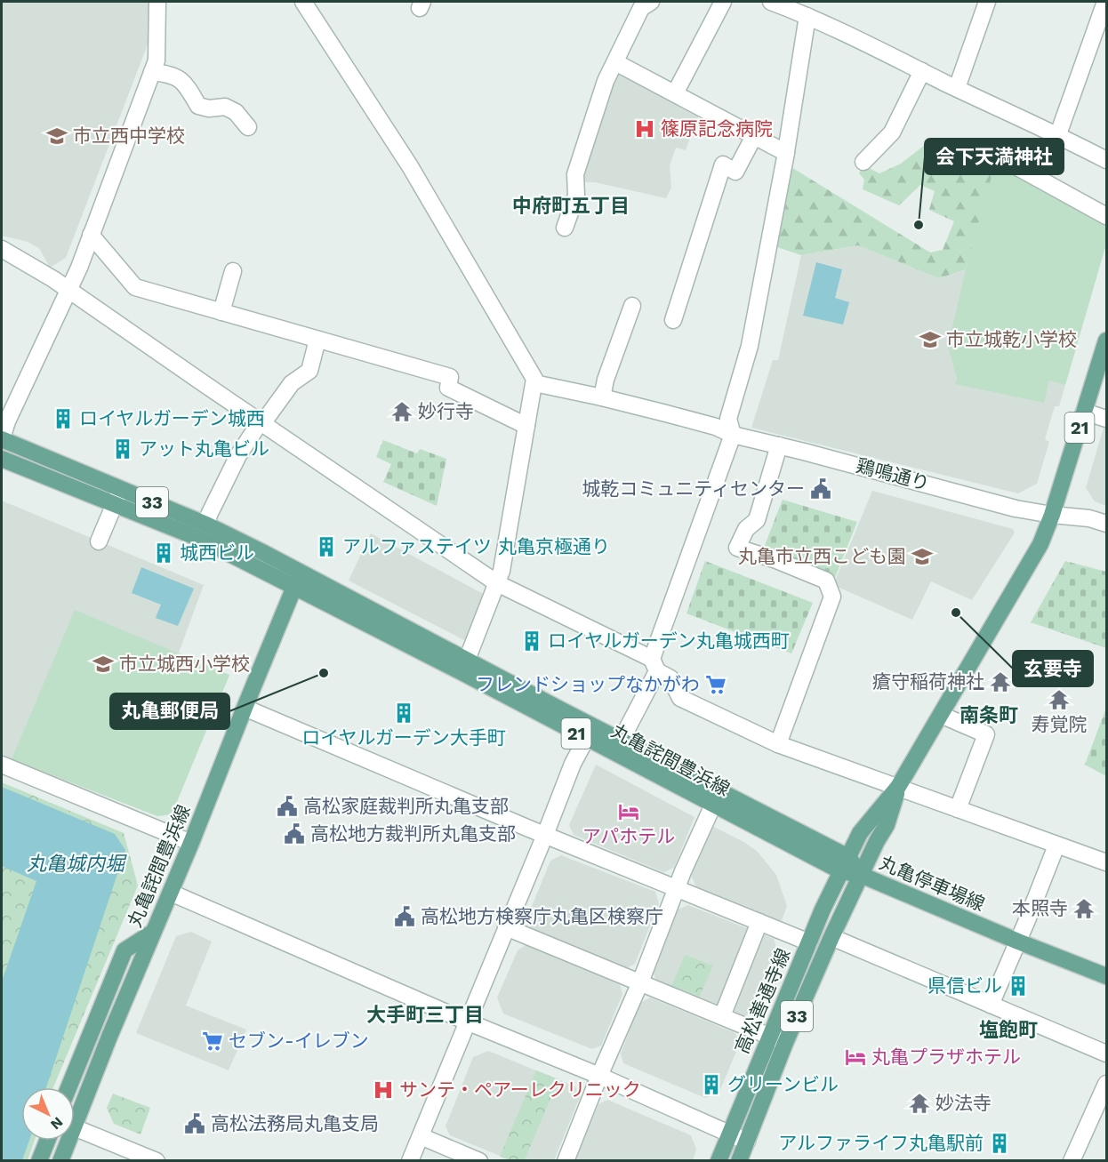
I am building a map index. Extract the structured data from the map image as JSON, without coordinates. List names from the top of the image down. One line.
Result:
{"streets":{"main road":["21","33","丸亀詫間豊浜線","丸亀停車場線","高松善通寺線"],"street":["鶏鳴通り"]},"crossings":[["21","鶏鳴通り"],["21","丸亀詫間豊浜線"],["21","丸亀停車場線"],["21","高松善通寺線"],["33","丸亀詫間豊浜線"],["丸亀詫間豊浜線","丸亀停車場線"],["丸亀詫間豊浜線","高松善通寺線"],["丸亀停車場線","高松善通寺線"]],"districts":["中府町五丁目","南条町","大手町三丁目","塩飽町"],"water":["丸亀城内堀"],"places":{"hospital":["篠原記念病院","サンテ・ペアーレクリニック"],"school or university":["市立西中学校","市立城乾小学校","丸亀市立西こども園","市立城西小学校"],"other":["会下天満神社","玄要寺","丸亀郵便局"],"temple":["妙行寺","瘡守稲荷神社","寿覚院","本照寺","妙法寺"],"building":["ロイヤルガーデン城西","アット丸亀ビル","アルファステイツ 丸亀京極通り","城西ビル","ロイヤルガーデン丸亀城西町","ロイヤルガーデン大手町","県信ビル","グリーンビル","アルファライフ丸亀駅前"],"public building":["城乾コミュニティセンター","高松家庭裁判所丸亀支部","高松地方裁判所丸亀支部","高松地方検察庁丸亀区検察庁","高松法務局丸亀支局"],"supermarket":["フレンドショップなかがわ","セブン-イレブン"],"hotel":["アパホテル","丸亀プラザホテル"]},"north":"bottom right"}
